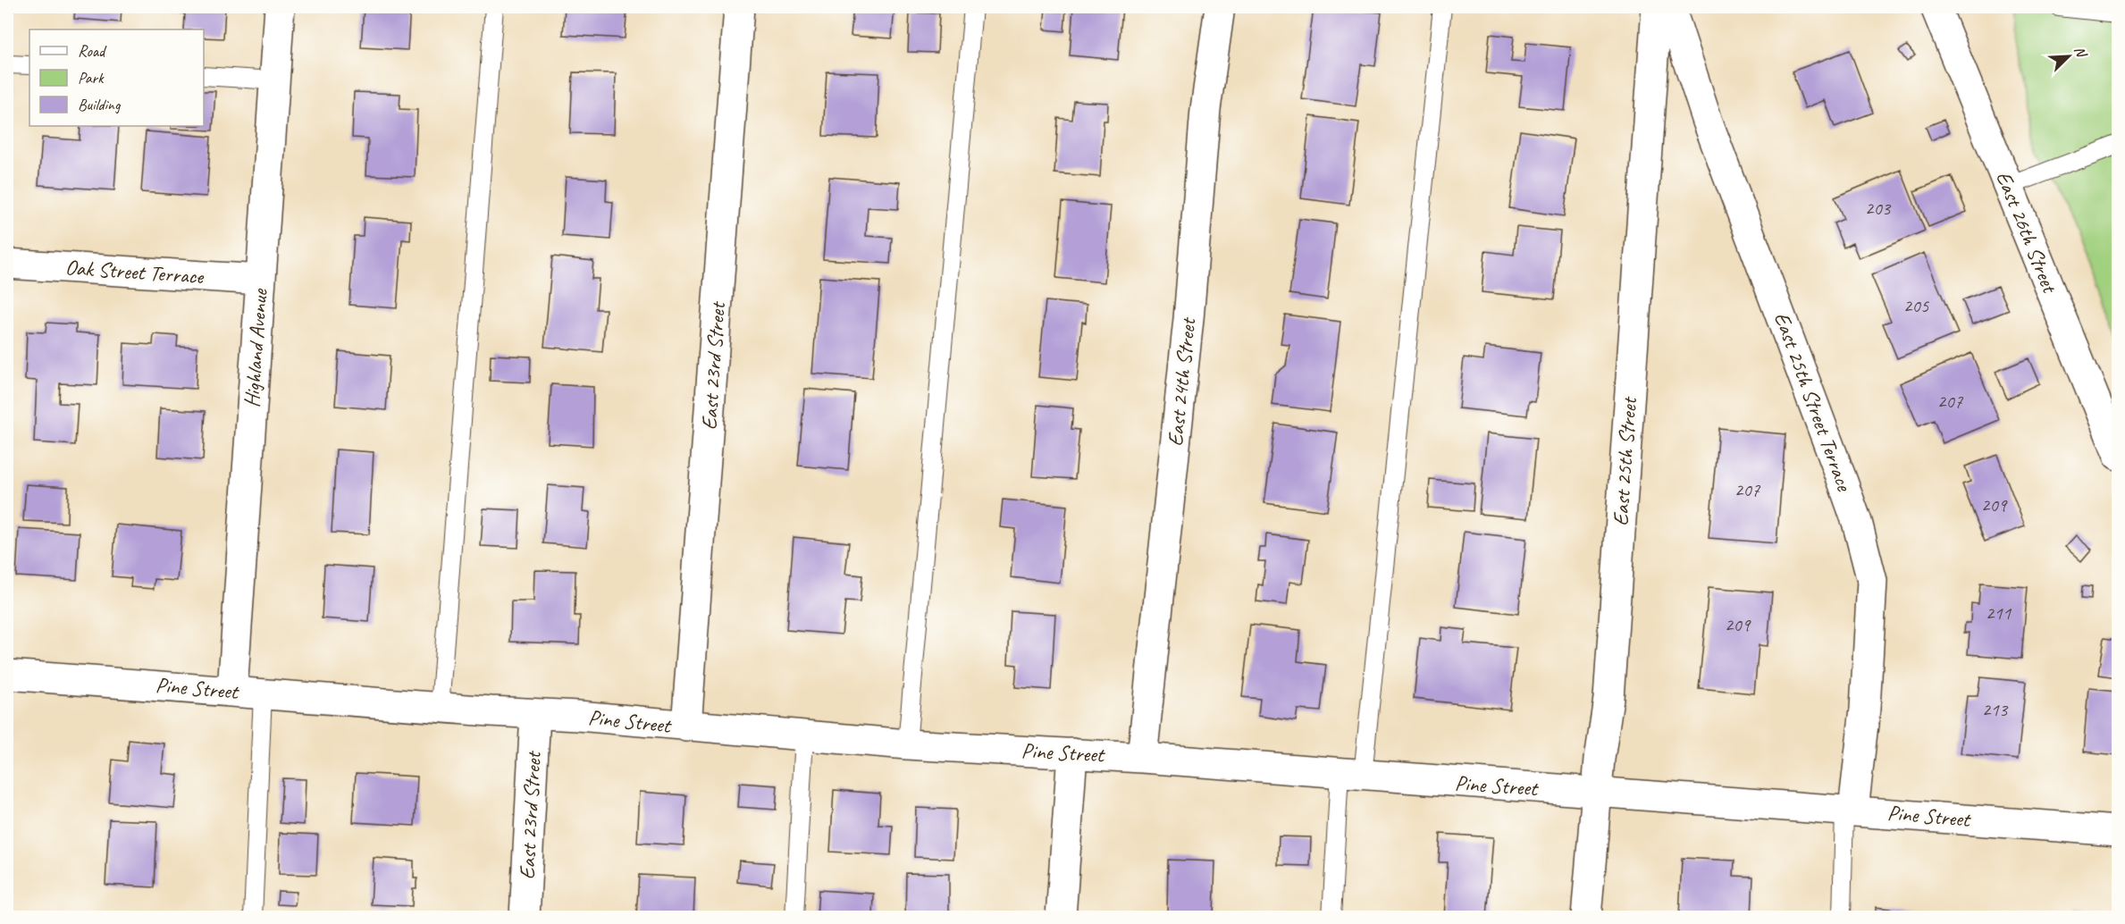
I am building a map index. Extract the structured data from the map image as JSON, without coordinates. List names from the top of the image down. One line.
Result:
{"streets":{"street":["East 26th Street","Oak Street Terrace","Highland Avenue","East 23rd Street","East 24th Street","East 25th Street Terrace","East 25th Street","Pine Street"]},"crossings":[["Oak Street Terrace","Highland Avenue"],["Highland Avenue","Pine Street"],["East 23rd Street","Pine Street"],["East 24th Street","Pine Street"],["East 25th Street Terrace","Pine Street"],["East 25th Street","Pine Street"]],"house_numbers":["203","205","207","207","209","211","209","213"],"legend":["Road","Park","Building"],"north":"top right"}
